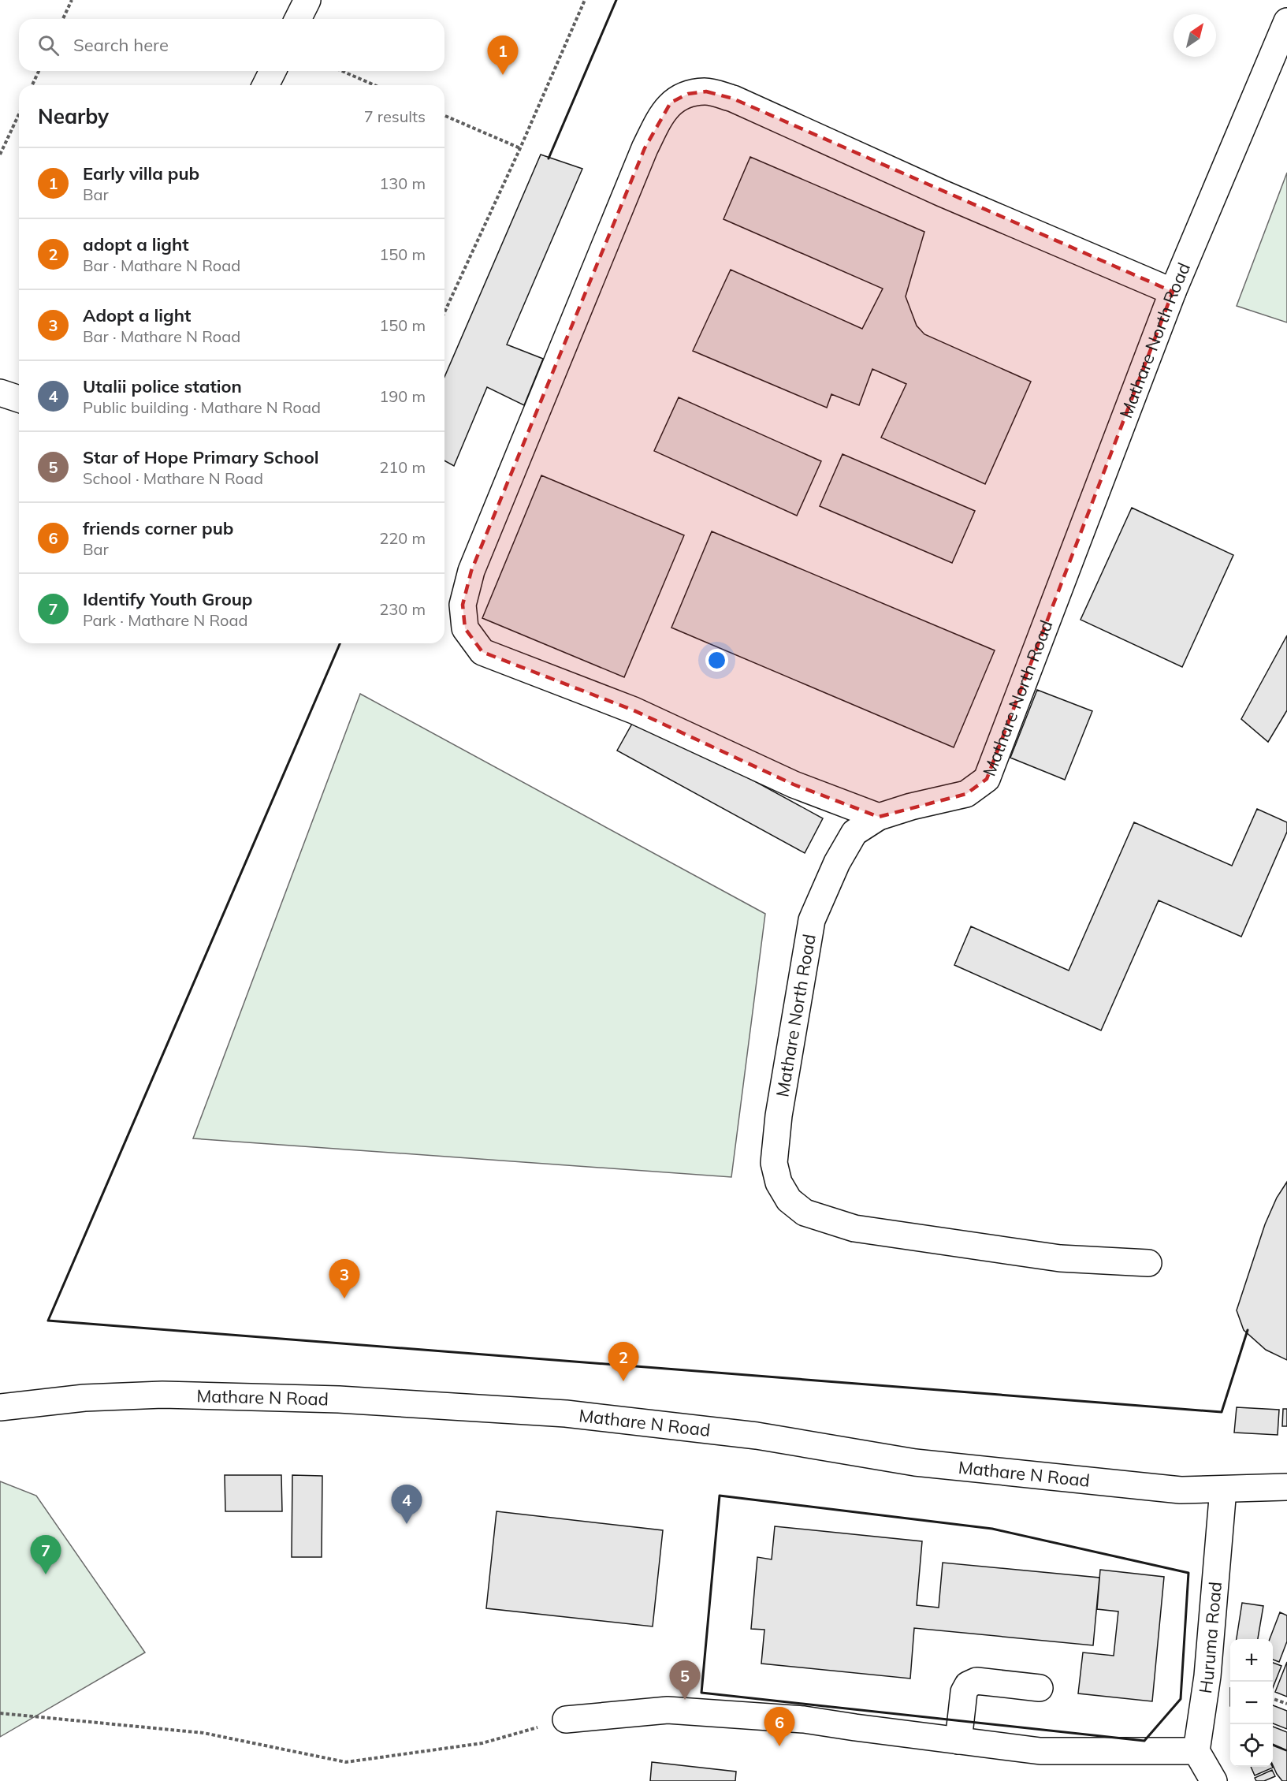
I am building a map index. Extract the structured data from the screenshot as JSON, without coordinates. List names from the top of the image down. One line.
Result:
{"streets":{"street":["Mathare North Road","Mathare N Road","Huruma Road"]},"crossings":[["Mathare N Road","Huruma Road"]],"north":"top right","page":{"search":"Search here","pins":["1","3","2","4","7","5","6"],"heading":["Nearby","7 results"],"list":[{"mark":"1","name":"Early villa pub","note":"Bar","value":"130 m"},{"mark":"2","name":"adopt a light","note":"Bar · Mathare N Road","value":"150 m"},{"mark":"3","name":"Adopt a light","note":"Bar · Mathare N Road","value":"150 m"},{"mark":"4","name":"Utalii police station","note":"Public building · Mathare N Road","value":"190 m"},{"mark":"5","name":"Star of Hope Primary School","note":"School · Mathare N Road","value":"210 m"},{"mark":"6","name":"friends corner pub","note":"Bar","value":"220 m"},{"mark":"7","name":"Identify Youth Group","note":"Park · Mathare N Road","value":"230 m"}],"map_buttons":["+","−"]}}
